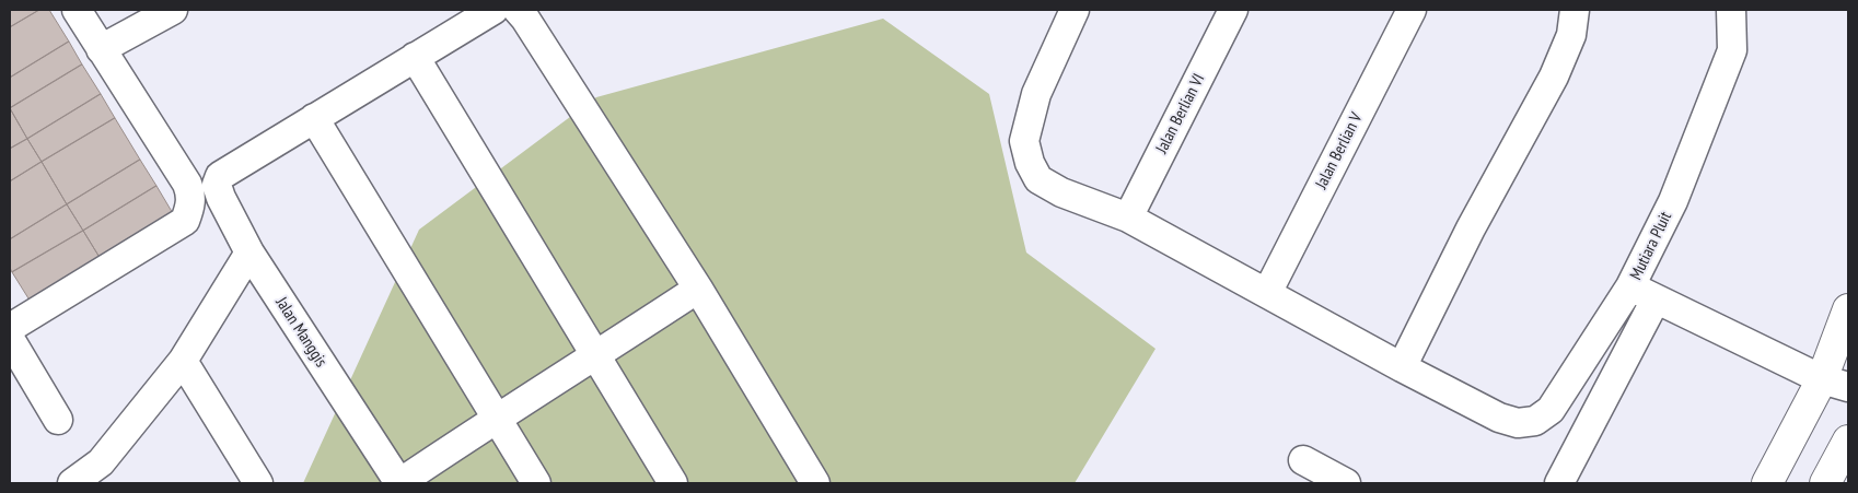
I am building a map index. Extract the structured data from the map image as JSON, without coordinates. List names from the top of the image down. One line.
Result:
{"streets":{"street":["Jalan Berlian VI","Jalan Berlian V","Mutiara Pluit","Jalan Manggis"]}}
